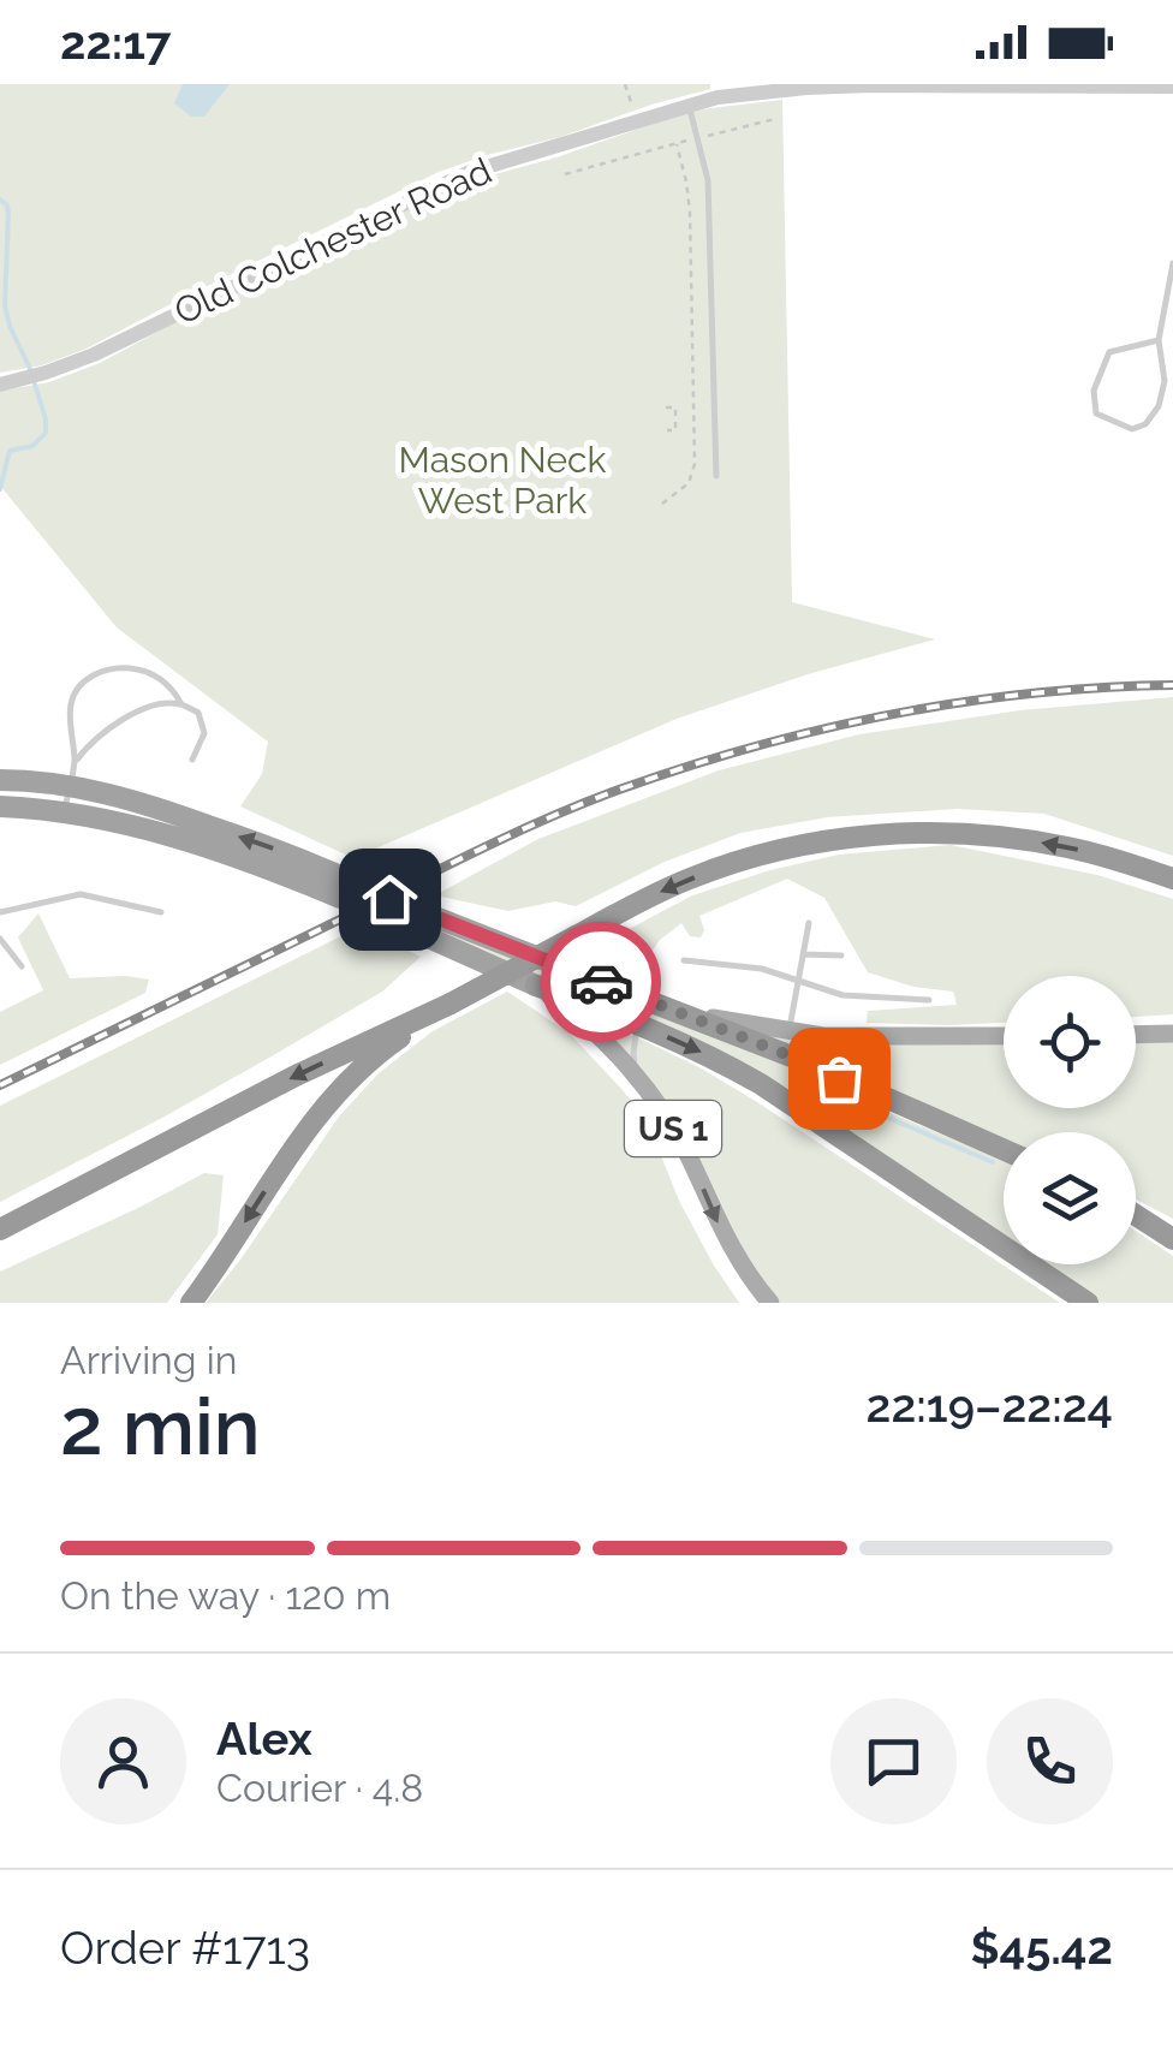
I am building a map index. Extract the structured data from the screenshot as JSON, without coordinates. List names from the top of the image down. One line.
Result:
{"streets":{"highway":["US 1"],"street":["Old Colchester Road"]},"parks":["Mason Neck West Park"],"page":{"status":"22:17","heading":["2 min","Arriving in","22:19–22:24"],"panel":["Alex","Courier · 4.8","Order #1713","$45.42"],"bar":"On the way · 120 m"}}
